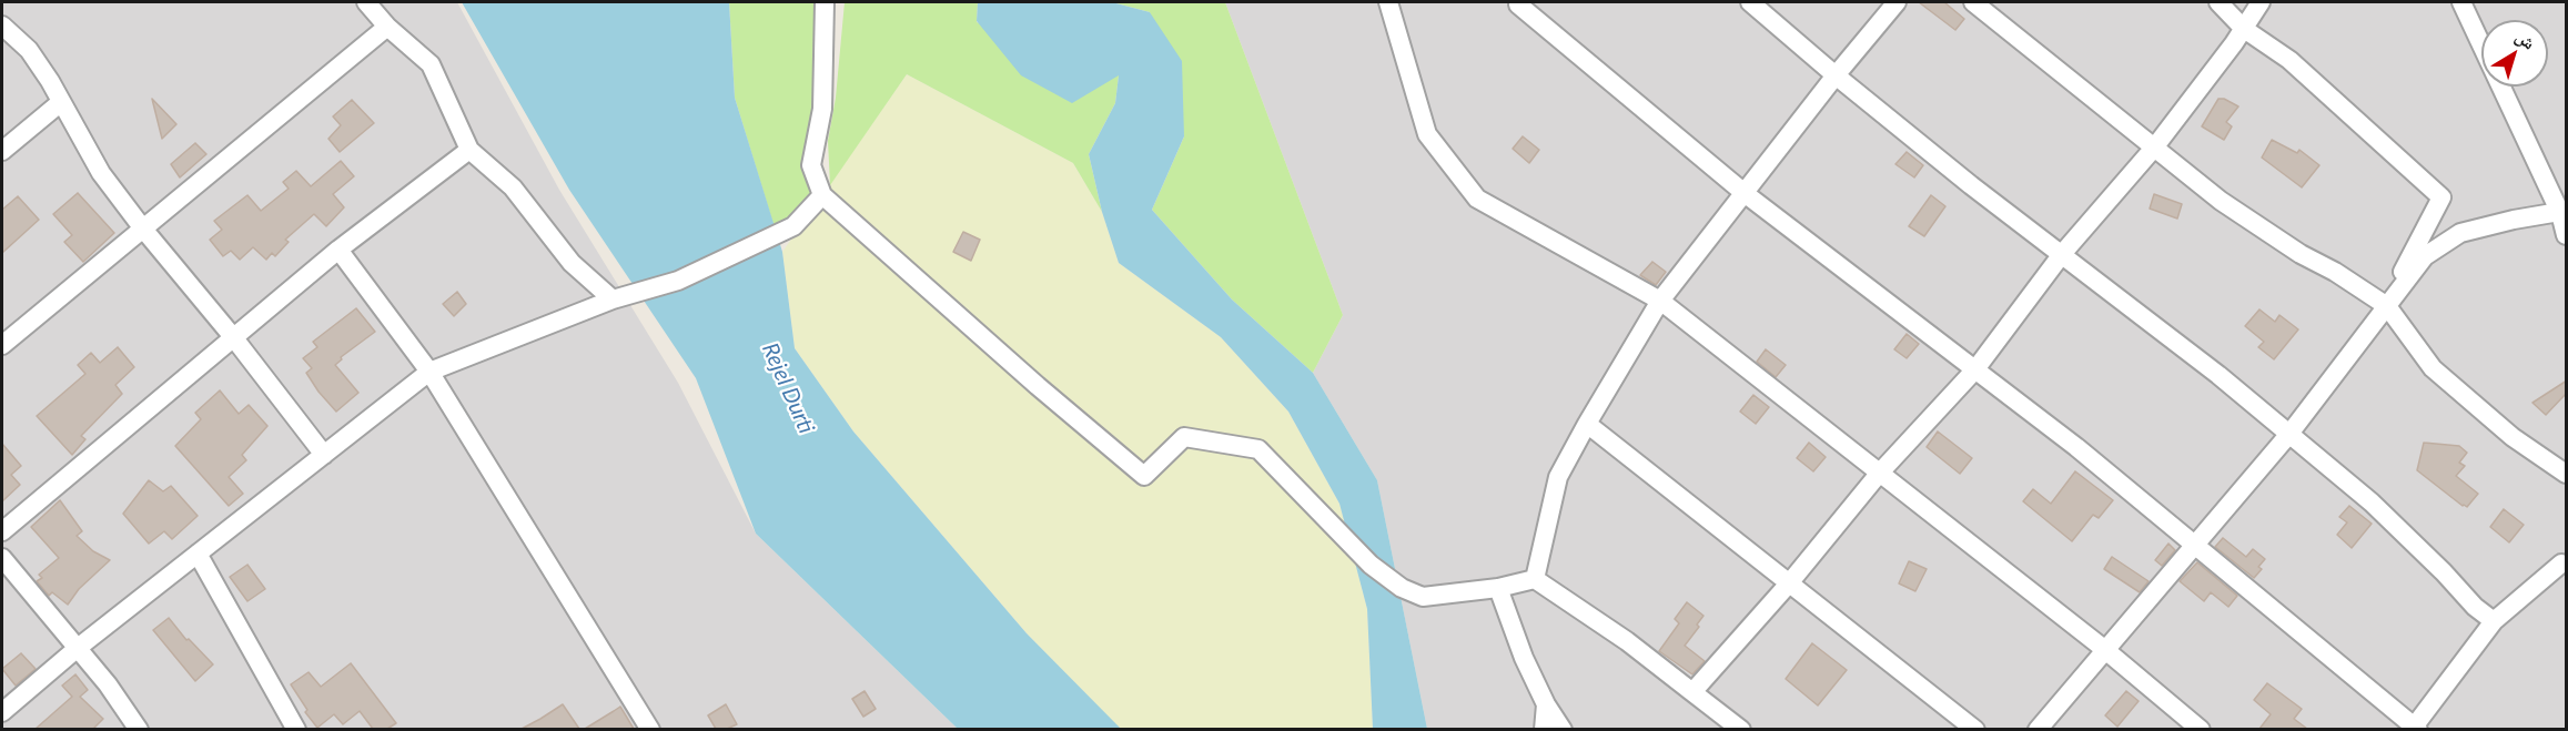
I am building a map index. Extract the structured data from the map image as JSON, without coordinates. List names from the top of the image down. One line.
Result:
{"water":["Rejel Durti"],"north":"top right"}
